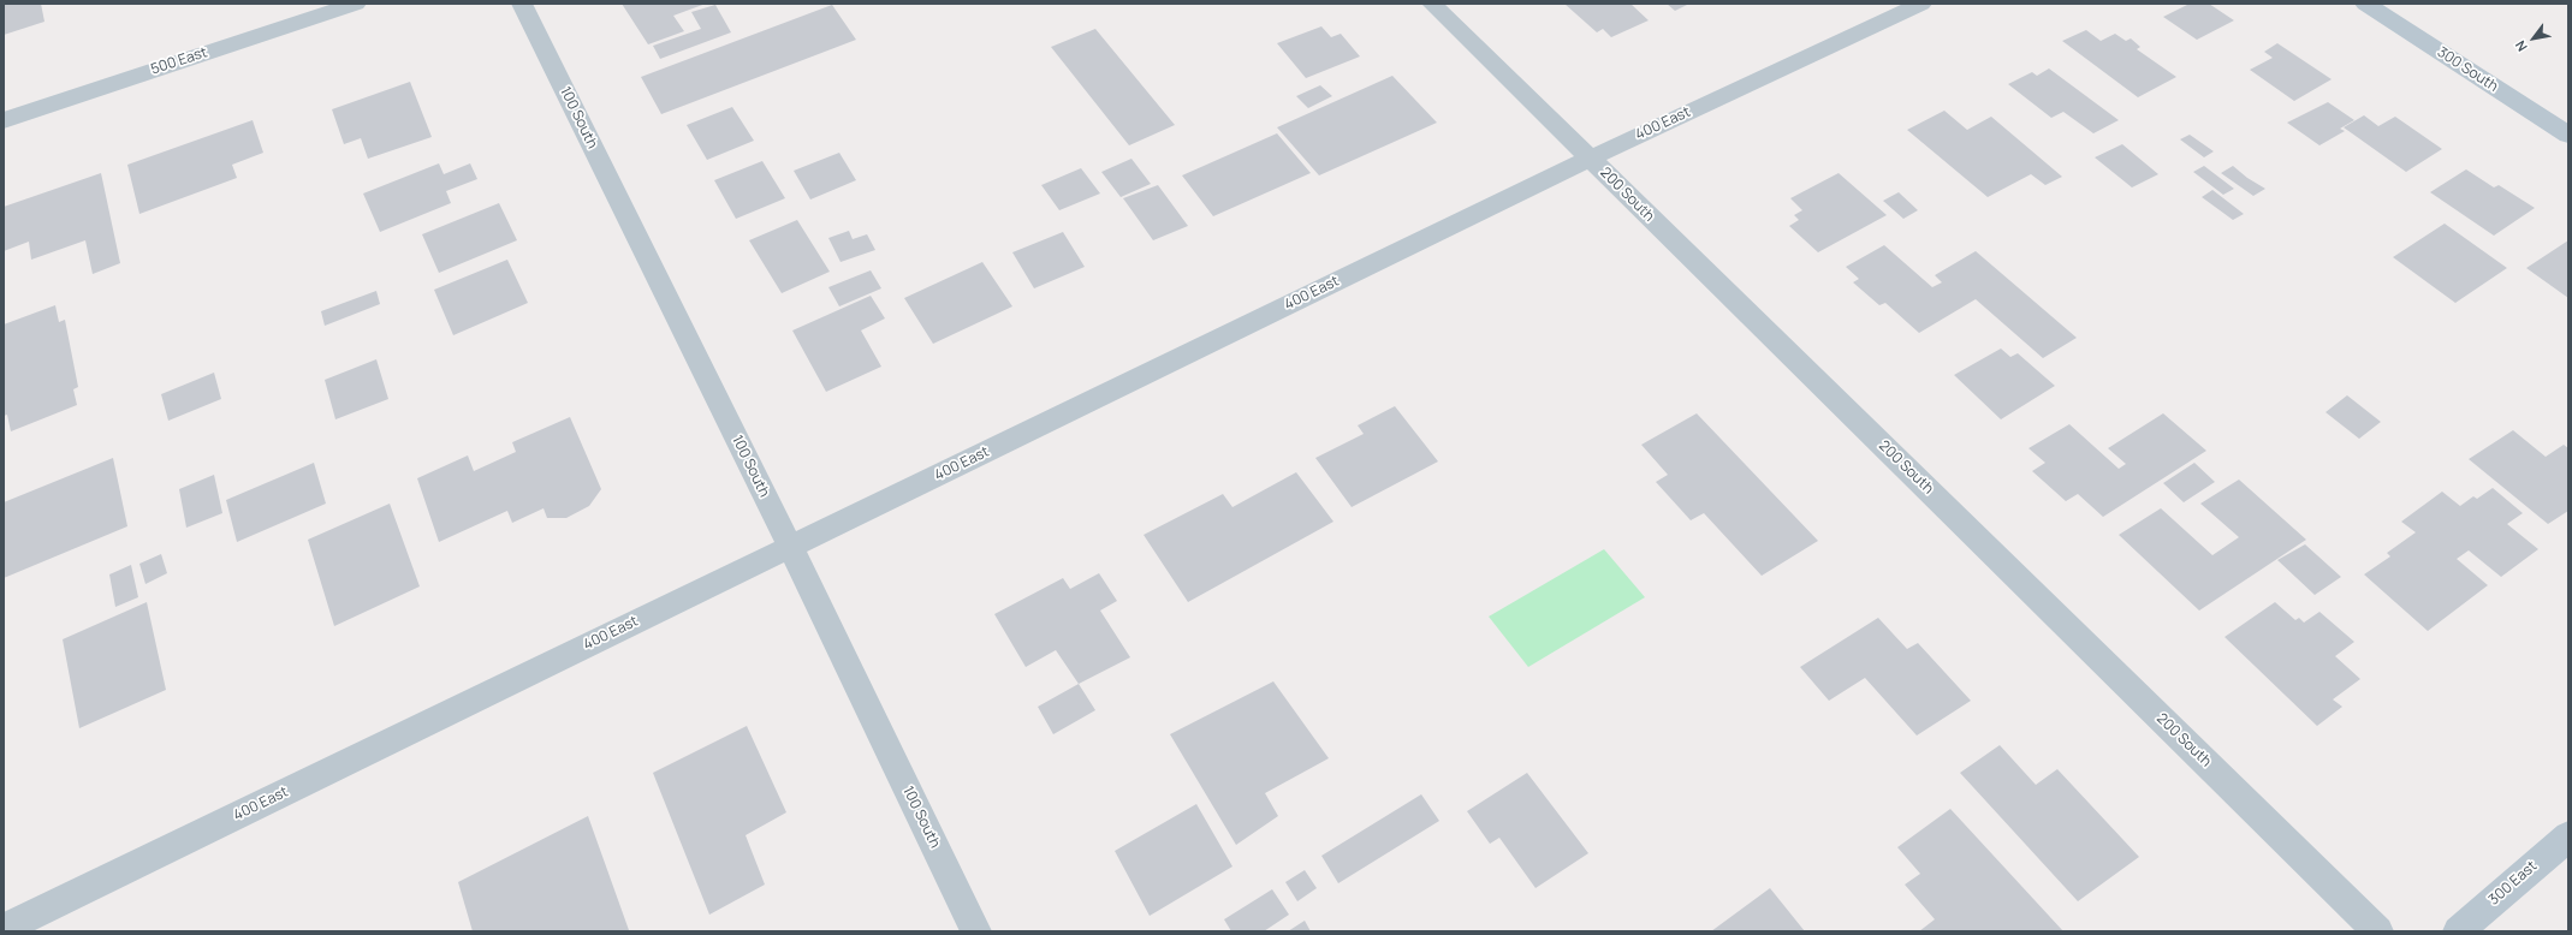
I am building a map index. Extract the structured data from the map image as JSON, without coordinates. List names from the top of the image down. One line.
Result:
{"streets":{"main road":["300 South","300 East"],"street":["500 East","100 South","400 East","200 South"]},"crossings":[["100 South","400 East"],["400 East","200 South"]],"north":"bottom left"}
